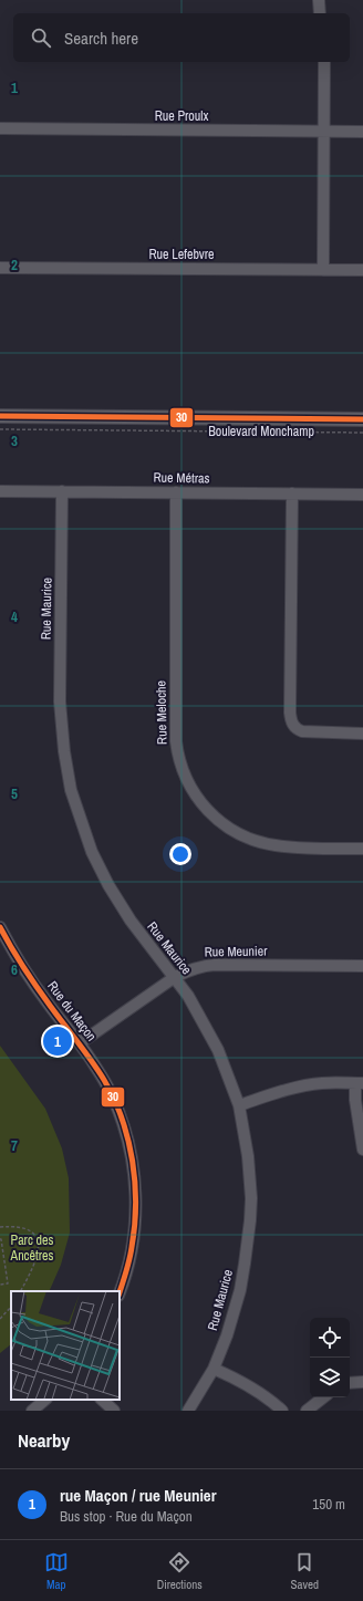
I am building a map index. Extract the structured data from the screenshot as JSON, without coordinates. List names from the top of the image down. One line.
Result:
{"streets":{"street":["Rue Proulx","Rue Lefebvre","Boulevard Monchamp","Rue Métras","Rue Maurice","Rue Meloche","Rue Meunier","Rue du Maçon"]},"crossings":[["Rue Métras","Rue Maurice"],["Rue Métras","Rue Meloche"],["Rue Maurice","Rue Meunier"],["Rue Meunier","Rue du Maçon"]],"parks":["Parc des Ancêtres"],"lines":["transit line 30"],"page":{"search":"Search here","pins":"1","heading":"Nearby","list":[{"mark":"1","name":"rue Maçon / rue Meunier","note":"Bus stop · Rue du Maçon","value":"150 m"}],"nav":["Map","Directions","Saved"]},"grid":{"rows":["1","2","3","4","5","6","7"]}}
